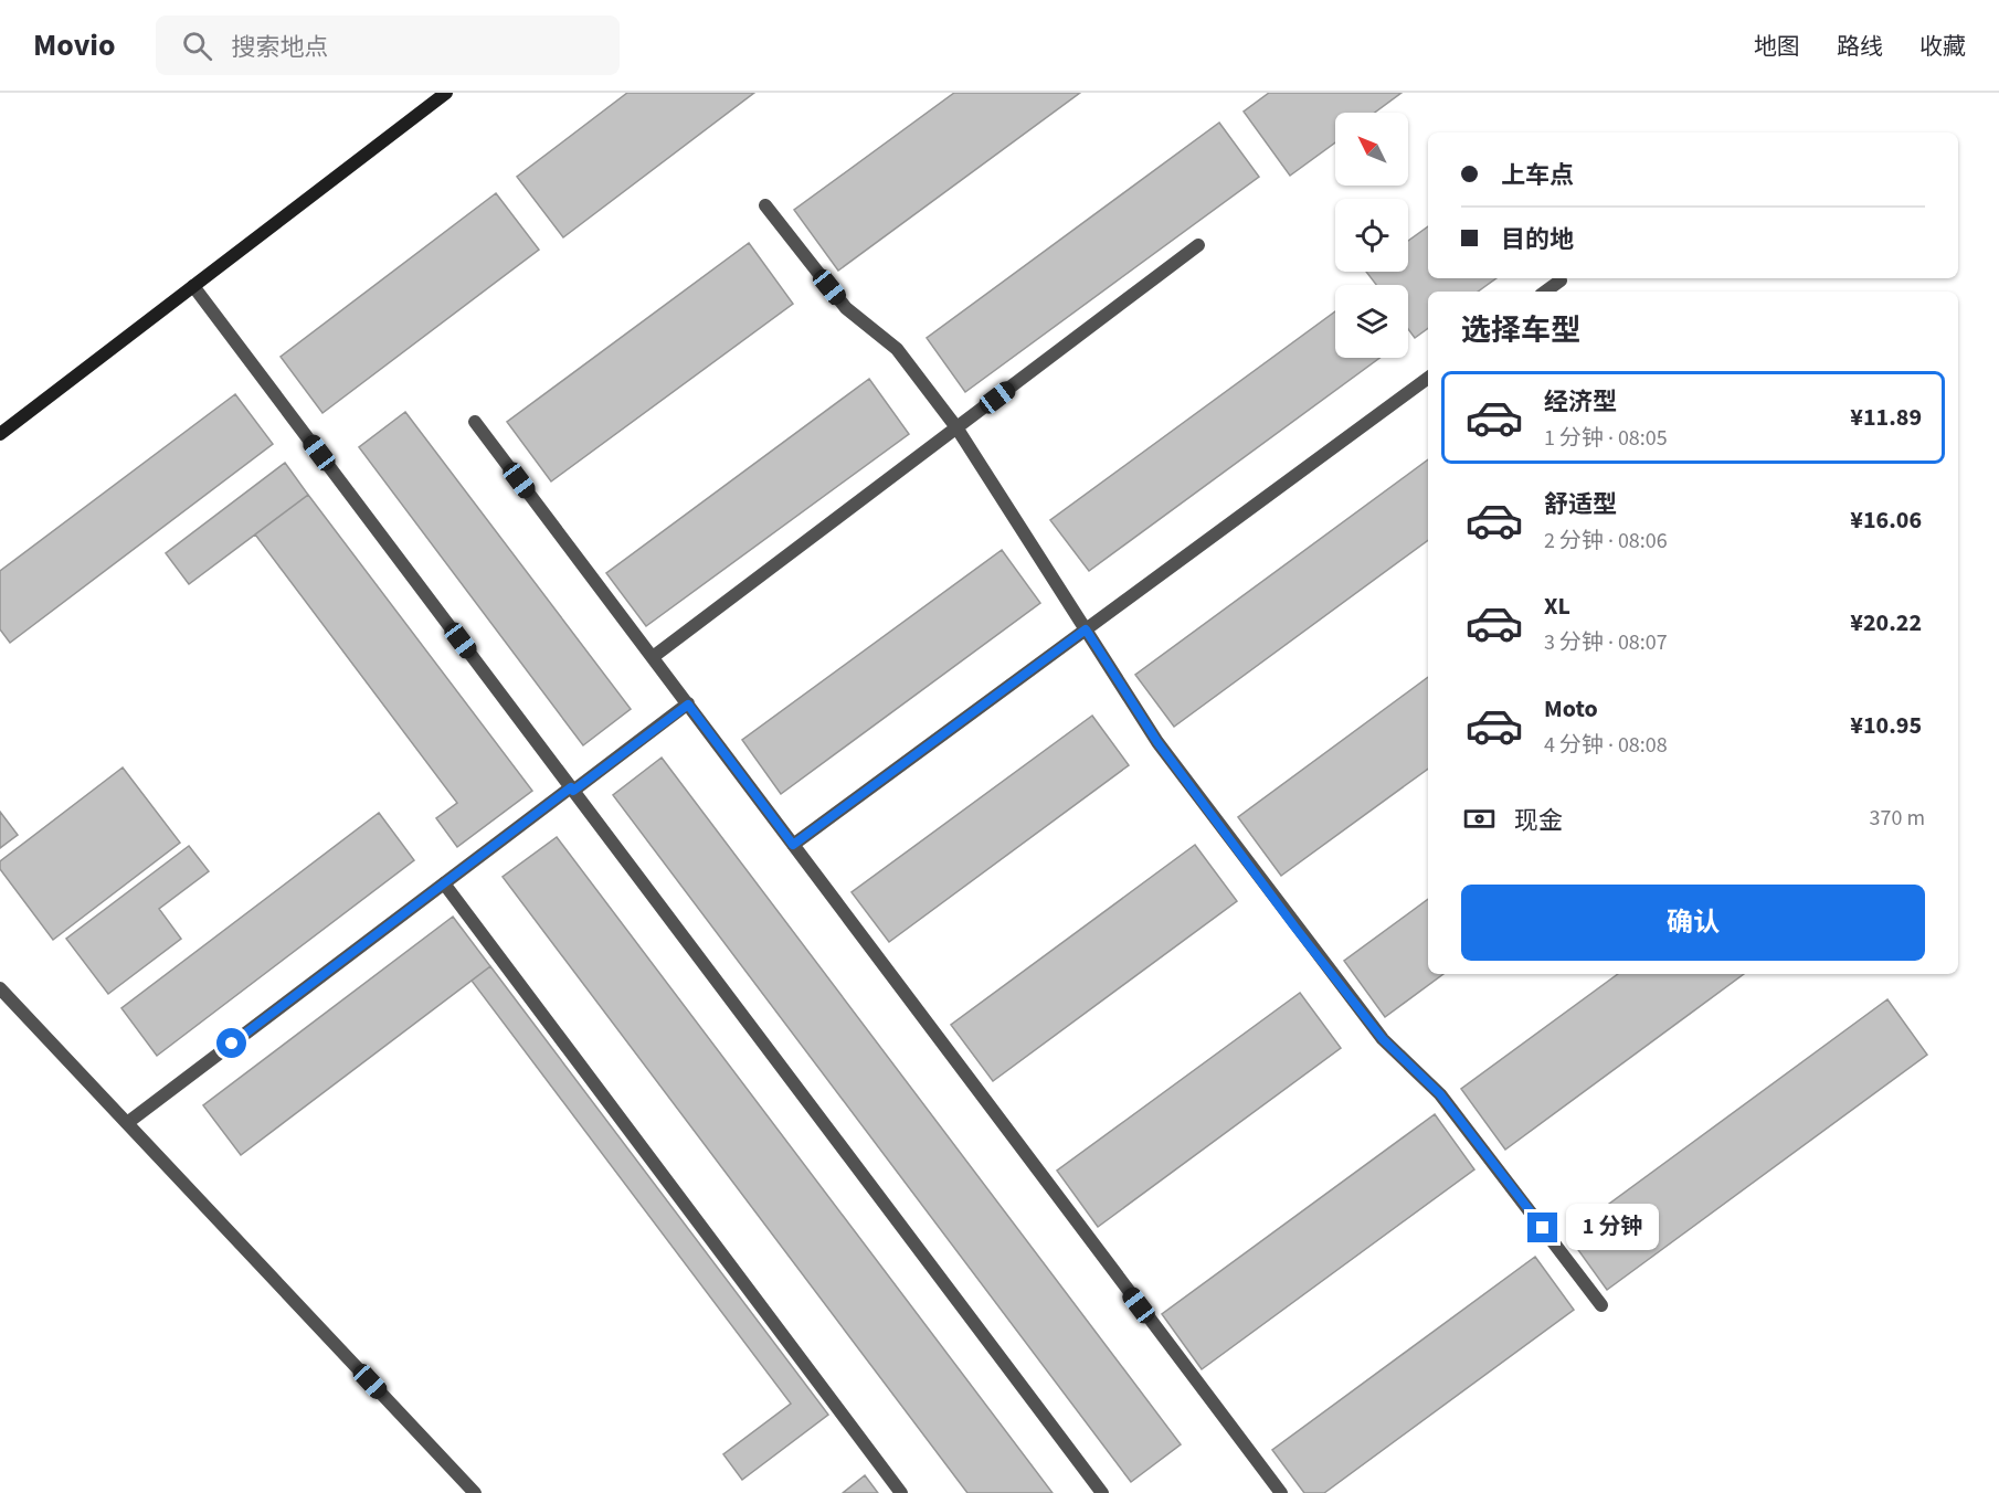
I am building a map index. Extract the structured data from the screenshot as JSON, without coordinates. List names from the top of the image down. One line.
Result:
{"north":"top left","page":{"header":"Movio","search":"搜索地点","nav":["地图","路线","收藏"],"banner":["上车点","目的地"],"heading":"选择车型","list":[{"name":"经济型","note":"1 分钟 · 08:05","value":"¥11.89"},{"name":"舒适型","note":"2 分钟 · 08:06","value":"¥16.06"},{"name":"XL","note":"3 分钟 · 08:07","value":"¥20.22"},{"name":"Moto","note":"4 分钟 · 08:08","value":"¥10.95"}],"pay":["现金","370 m"],"buttons":"确认","bubble":"1 分钟"}}
